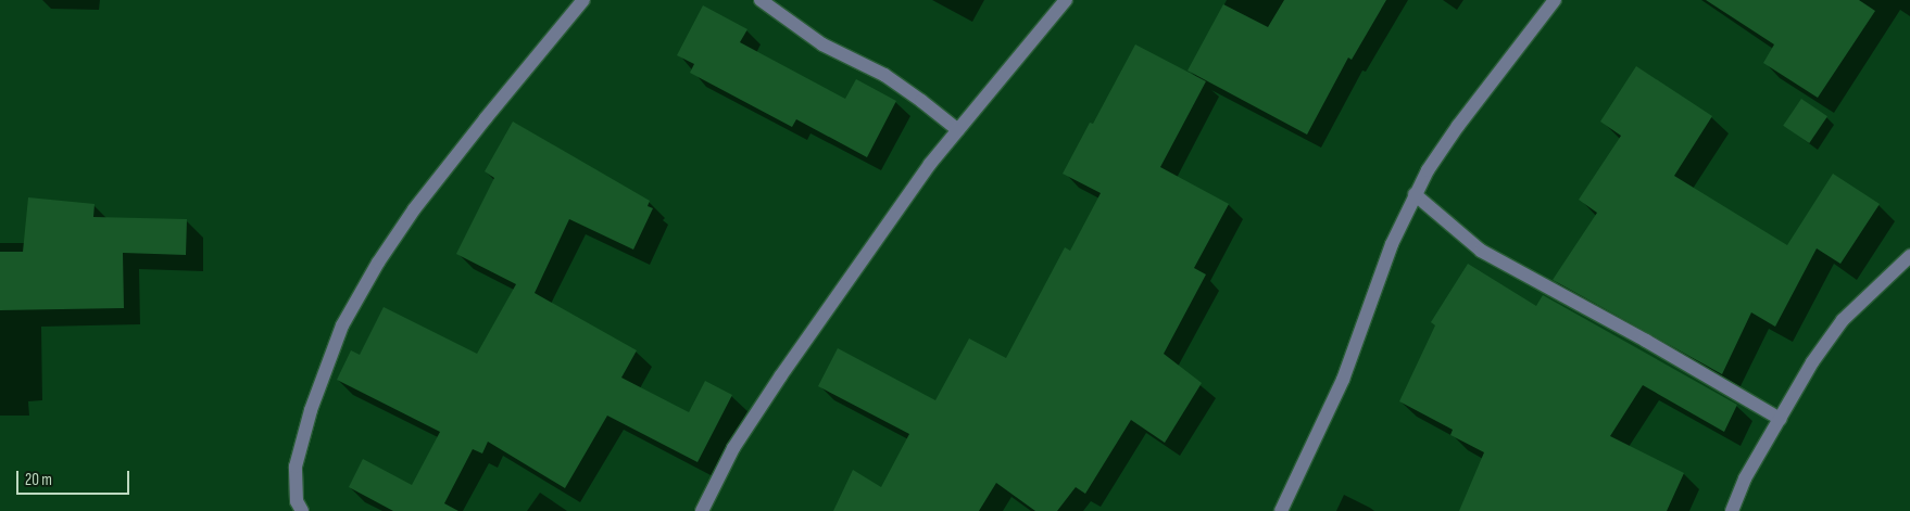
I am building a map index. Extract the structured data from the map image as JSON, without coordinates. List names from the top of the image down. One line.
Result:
{"scale_bar":"20 m"}
